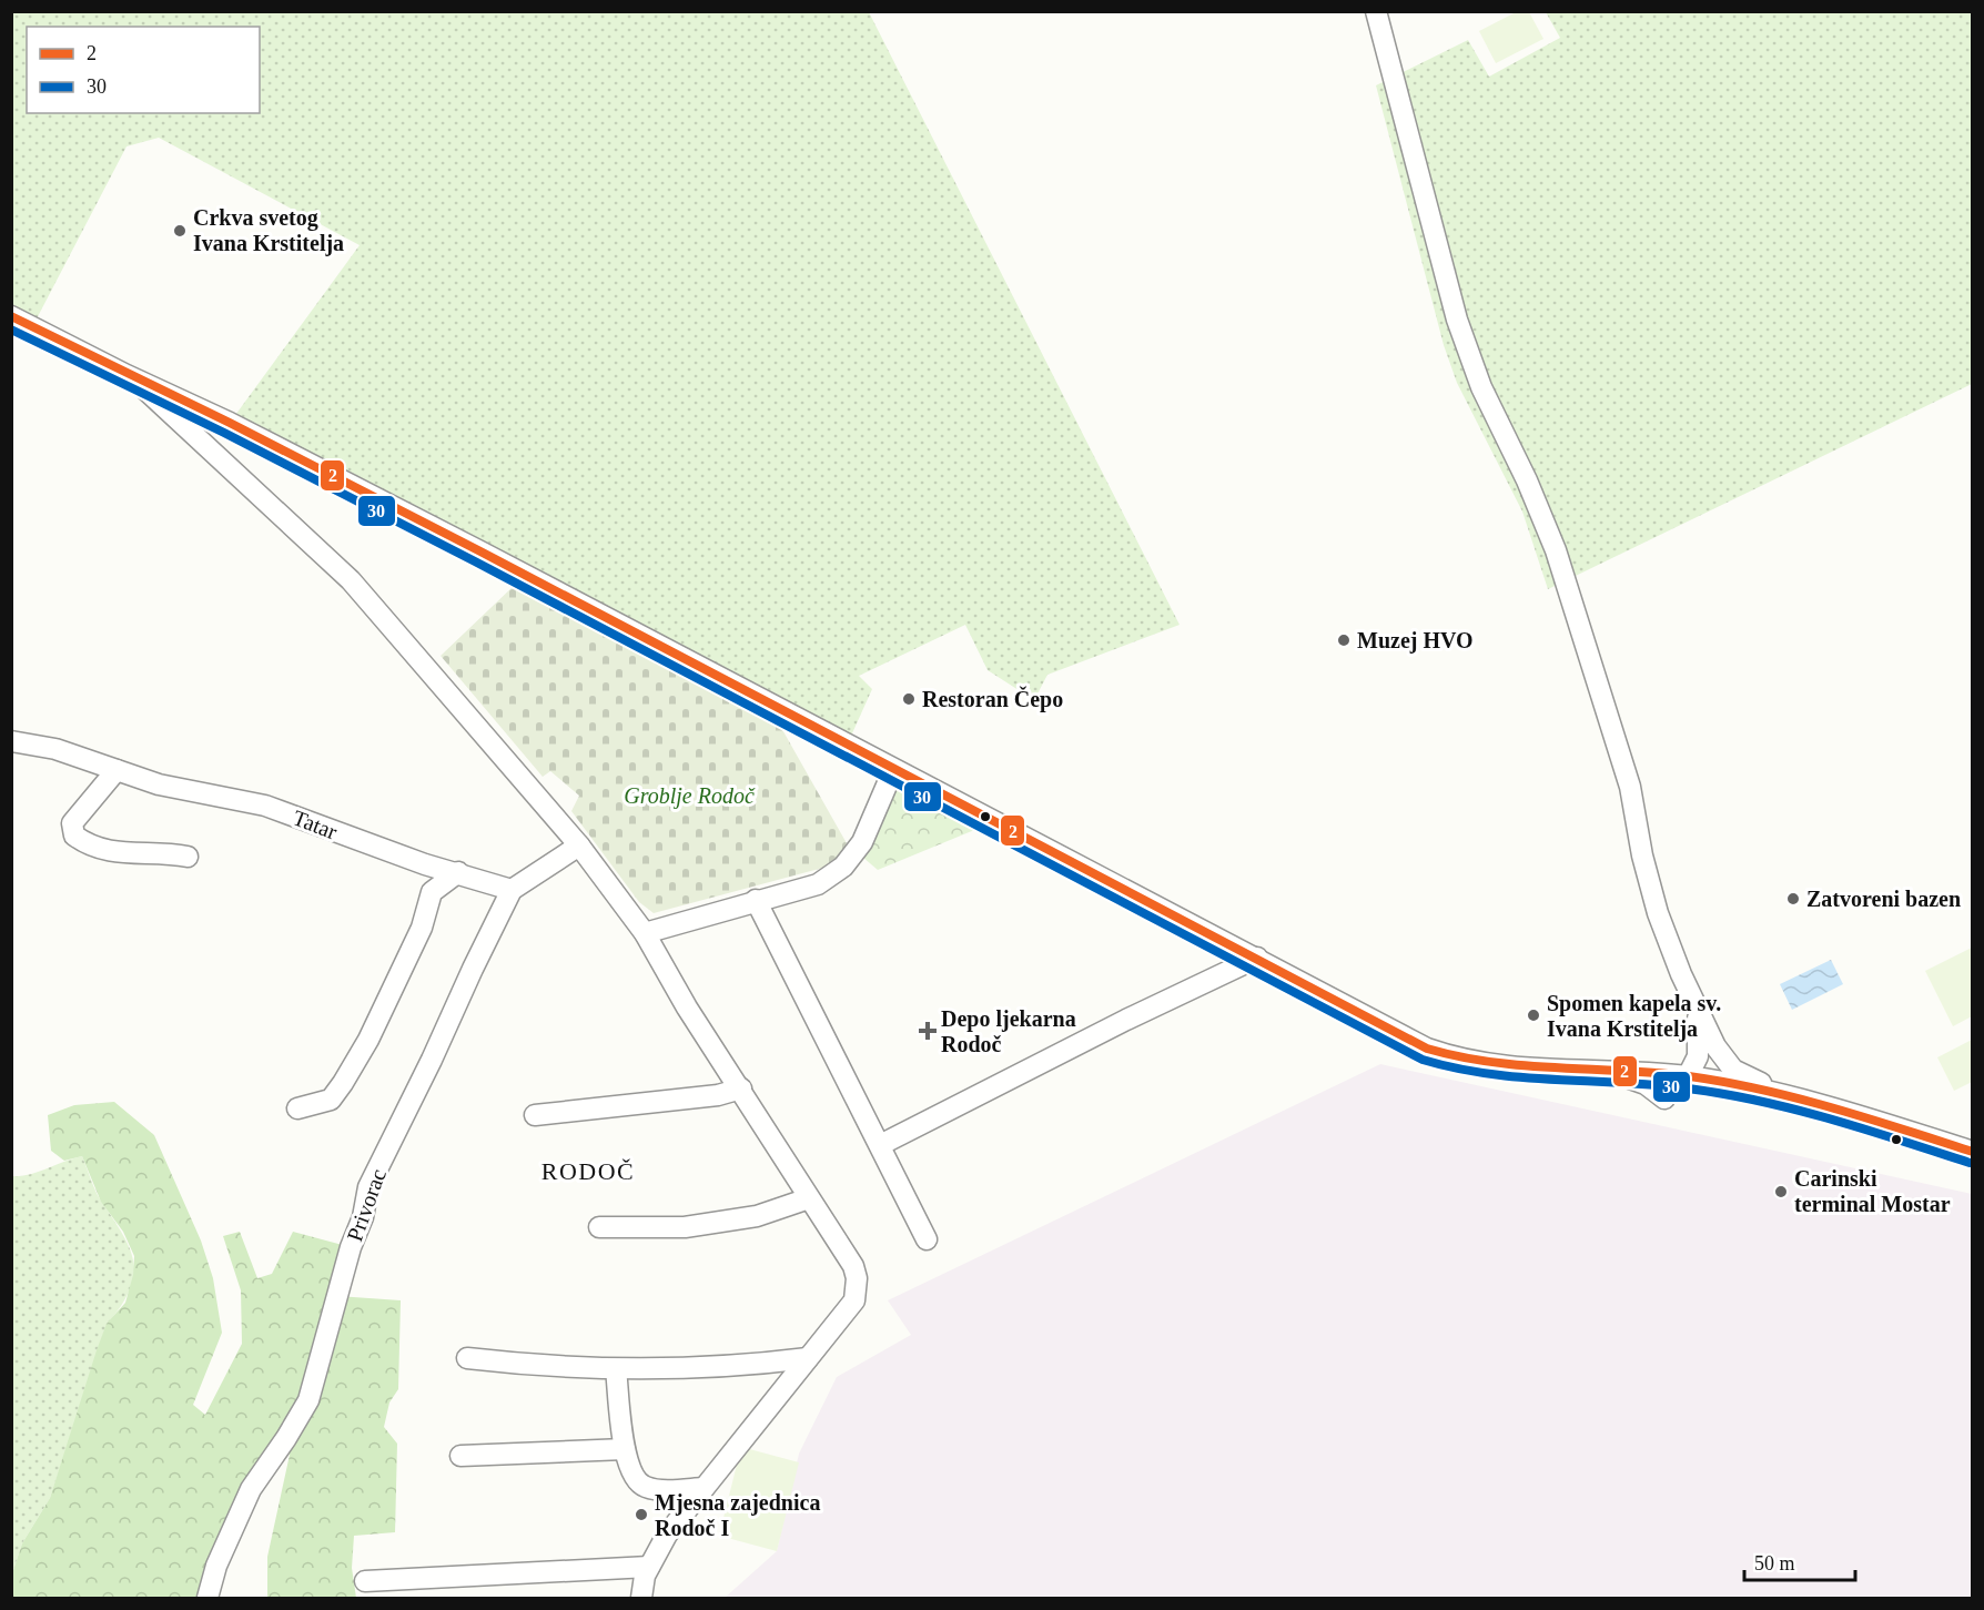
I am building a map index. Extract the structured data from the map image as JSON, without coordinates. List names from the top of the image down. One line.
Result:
{"streets":{"street":["Tatar","Privorac"]},"crossings":[["Tatar","Privorac"]],"districts":["RODOČ"],"parks":["Groblje Rodoč"],"places":{"other":["Crkva svetog Ivana Krstitelja","Muzej HVO","Restoran Čepo","Zatvoreni bazen","Spomen kapela sv. Ivana Krstitelja","Carinski terminal Mostar","Mjesna zajednica Rodoč I"],"health":["Depo ljekarna Rodoč"]},"lines":["transit line 2","transit line 30"],"legend":["2","30"],"scale_bar":"50 m"}
